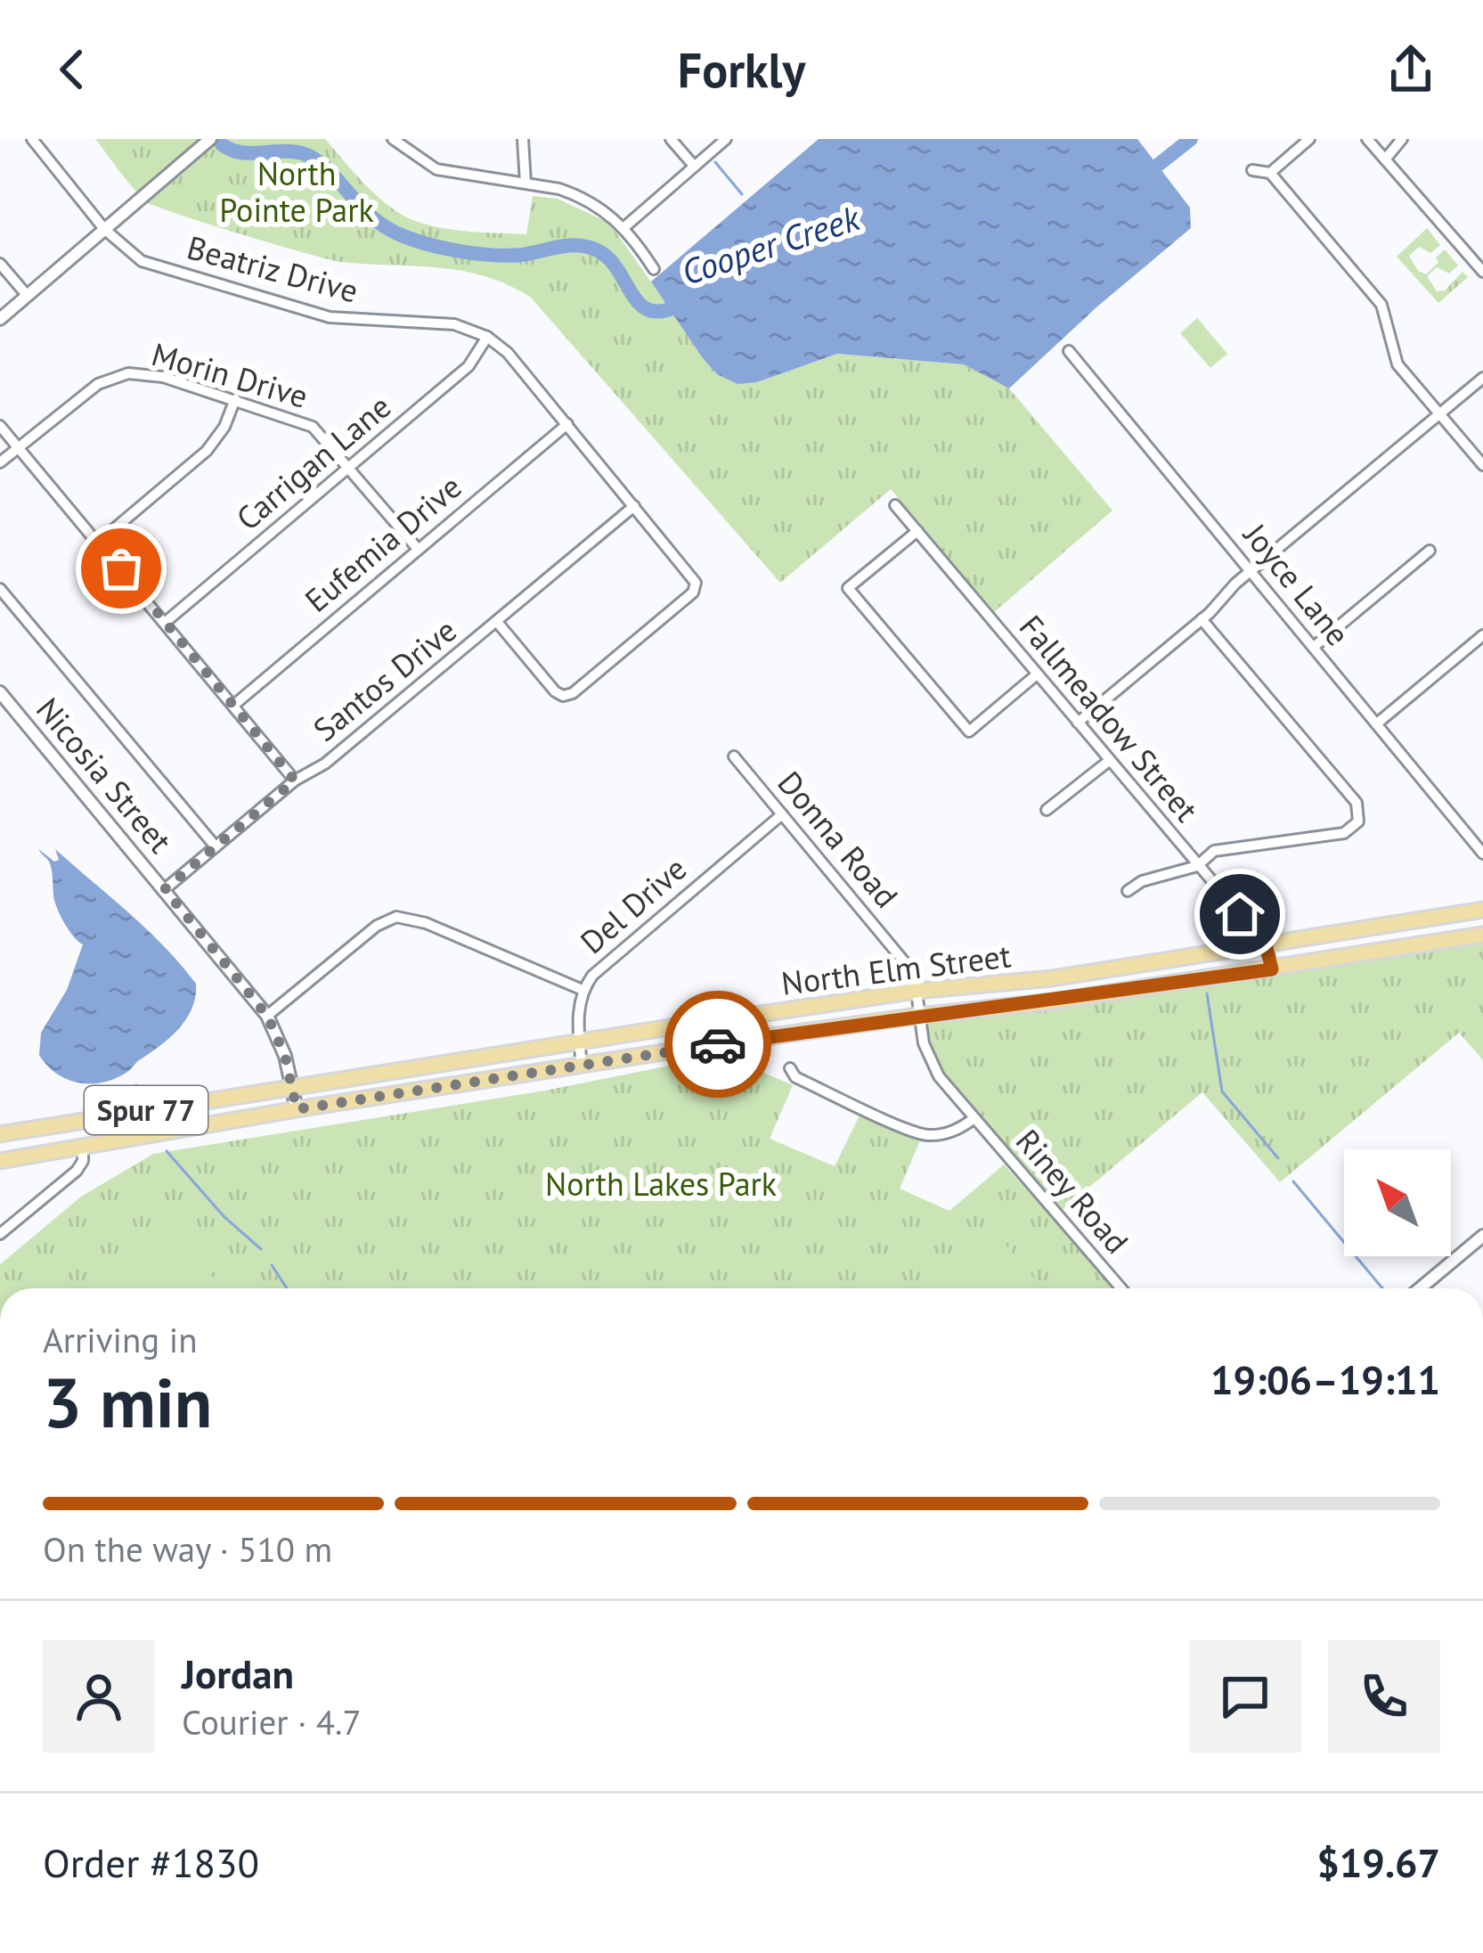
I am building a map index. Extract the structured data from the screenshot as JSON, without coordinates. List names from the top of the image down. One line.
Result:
{"streets":{"main road":["North Elm Street","Spur 77"],"street":["Beatriz Drive","Morin Drive","Carrigan Lane","Eufemia Drive","Joyce Lane","Santos Drive","Fallmeadow Street","Nicosia Street","Donna Road","Del Drive","Riney Road"]},"crossings":[["Beatriz Drive","Carrigan Lane"],["Beatriz Drive","Eufemia Drive"],["Beatriz Drive","Santos Drive"],["Morin Drive","Carrigan Lane"],["Morin Drive","Eufemia Drive"],["Santos Drive","Nicosia Street"],["Fallmeadow Street","North Elm Street"],["Nicosia Street","North Elm Street"],["Donna Road","Del Drive"],["Donna Road","North Elm Street"],["Donna Road","Riney Road"],["Del Drive","North Elm Street"],["North Elm Street","Riney Road"]],"water":["Cooper Creek"],"parks":["North Pointe Park","North Lakes Park"],"north":"top left","page":{"header":"Forkly","heading":["3 min","Arriving in","19:06–19:11"],"panel":["Jordan","Courier · 4.7","Order #1830","$19.67"],"bar":"On the way · 510 m"}}
